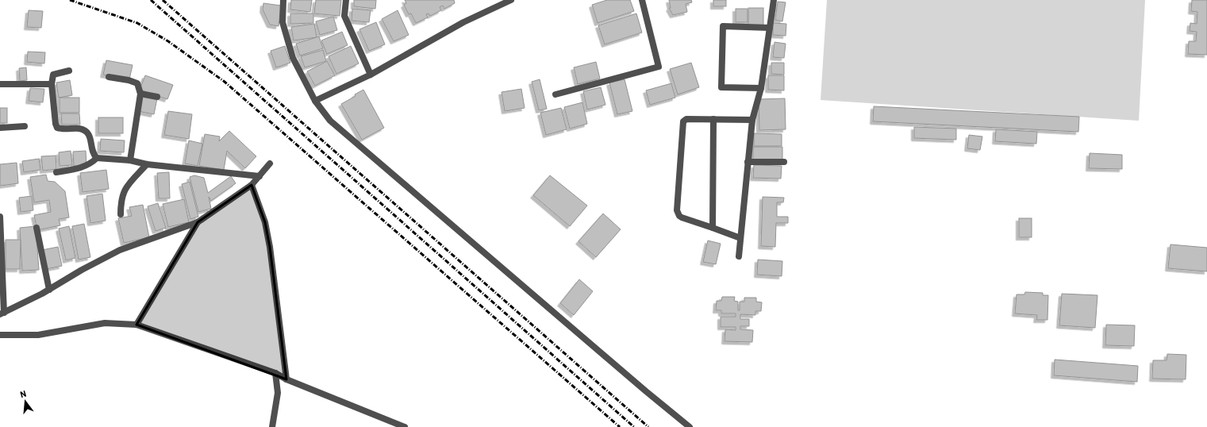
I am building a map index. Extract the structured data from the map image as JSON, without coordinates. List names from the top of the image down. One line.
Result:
{"north":"top"}
